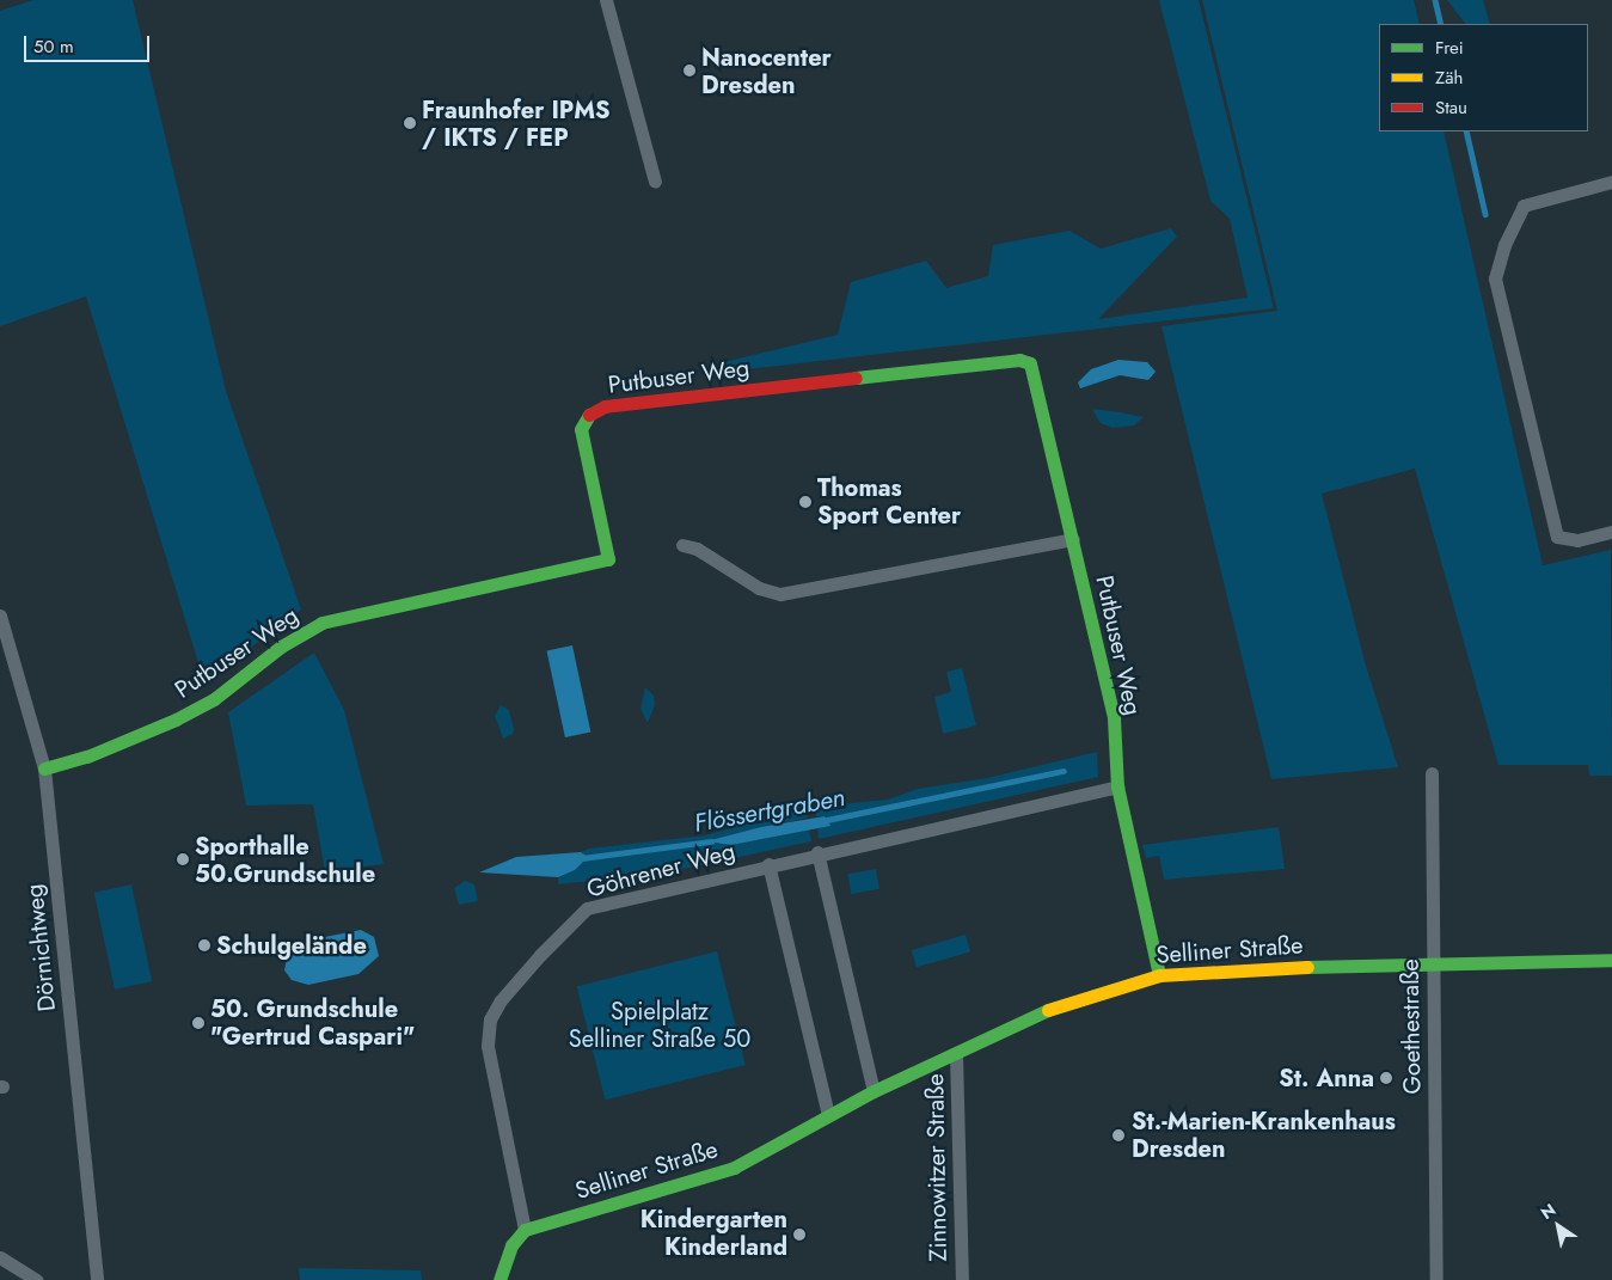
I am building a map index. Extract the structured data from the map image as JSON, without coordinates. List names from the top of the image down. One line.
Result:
{"streets":{"street":["Putbuser Weg","Göhrener Weg","Dörnichtweg","Selliner Straße","Goethestraße","Zinnowitzer Straße"]},"crossings":[["Putbuser Weg","Göhrener Weg"],["Putbuser Weg","Dörnichtweg"],["Göhrener Weg","Selliner Straße"],["Selliner Straße","Goethestraße"],["Selliner Straße","Zinnowitzer Straße"]],"water":["Flössertgraben"],"parks":["Spielplatz Selliner Straße 50"],"places":["Nanocenter Dresden","Fraunhofer IPMS / IKTS / FEP","Thomas Sport Center","Sporthalle 50.Grundschule","Schulgelände","50. Grundschule \"Gertrud Caspari\"","St. Anna","St.-Marien-Krankenhaus Dresden","Kindergarten Kinderland"],"legend":["Frei","Zäh","Stau"],"scale_bar":"50 m","north":"top left"}
